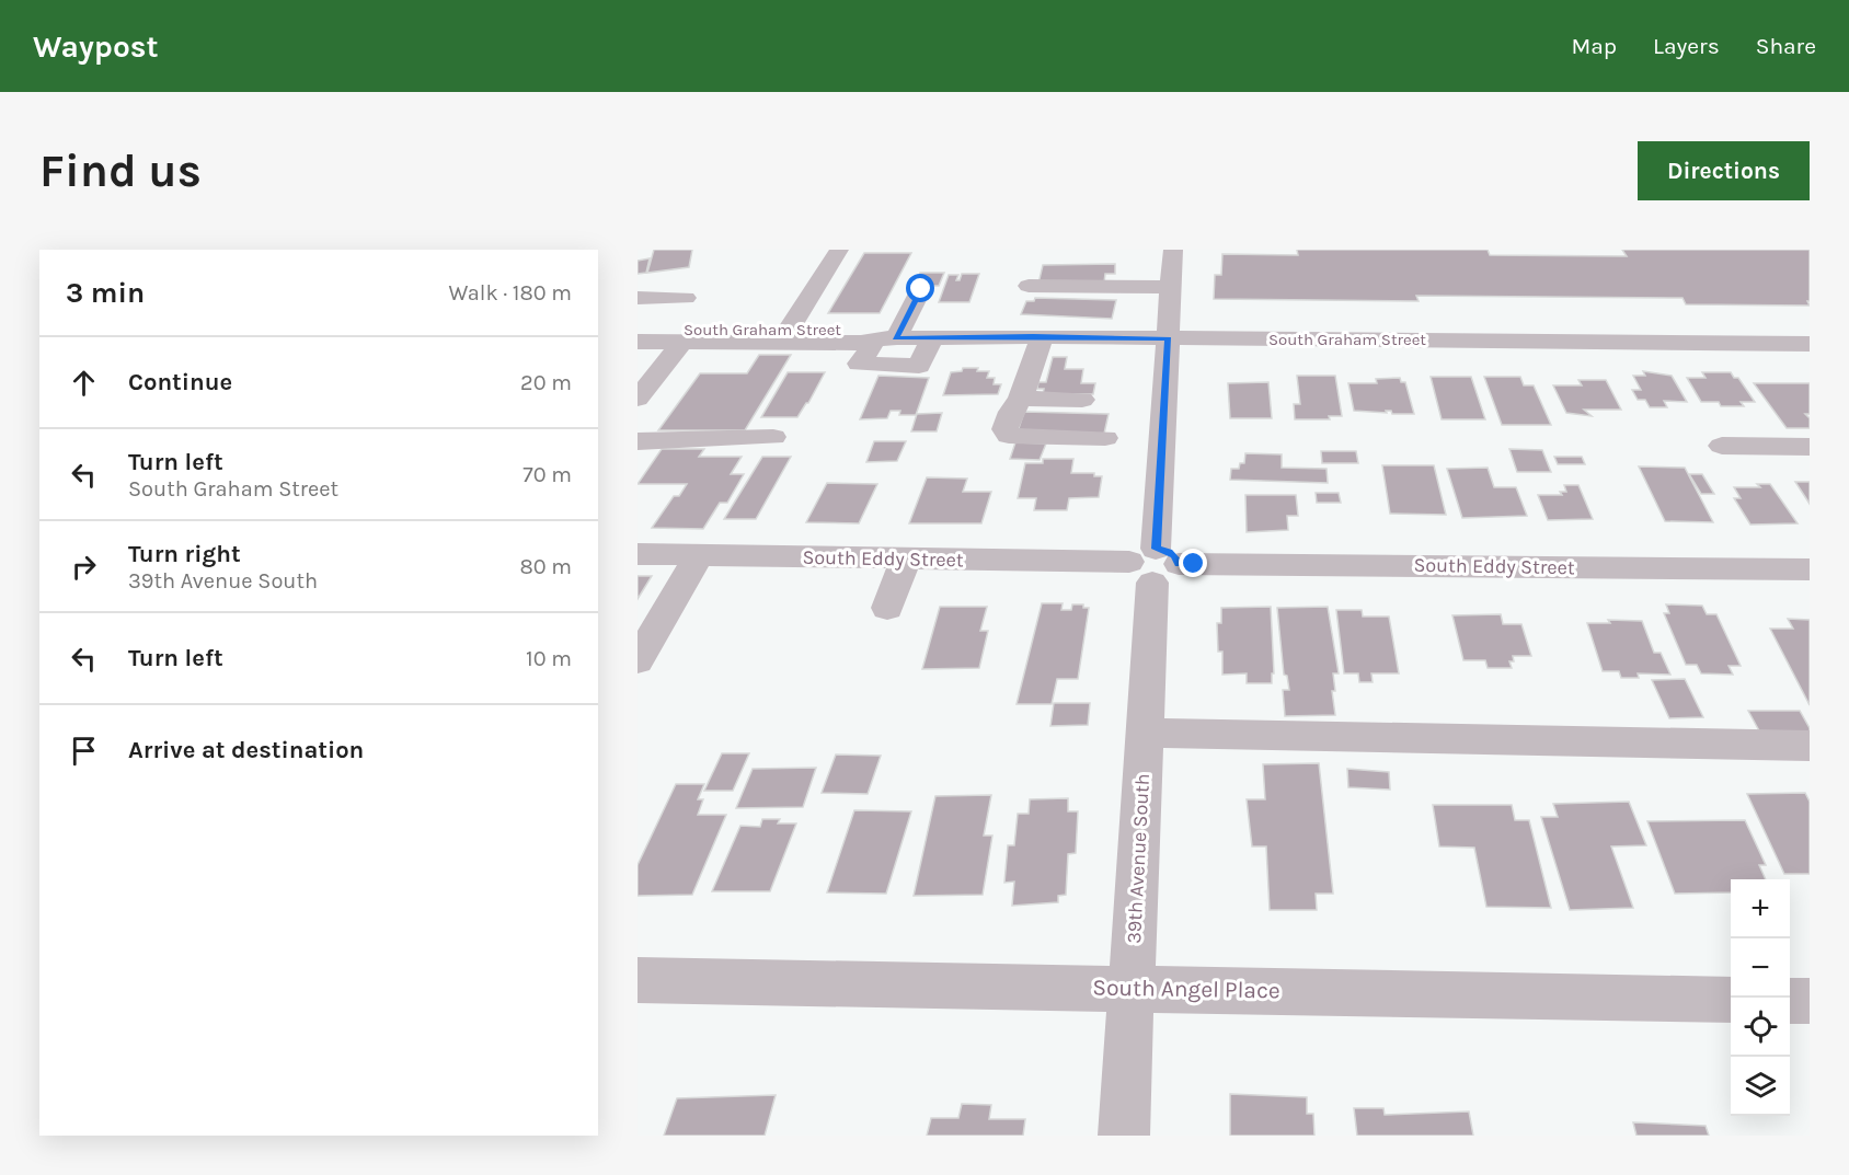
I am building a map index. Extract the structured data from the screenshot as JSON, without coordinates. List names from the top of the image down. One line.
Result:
{"streets":{"street":["South Graham Street","South Eddy Street","39th Avenue South","South Angel Place"]},"crossings":[["South Graham Street","39th Avenue South"],["South Eddy Street","39th Avenue South"],["39th Avenue South","South Angel Place"]],"page":{"header":"Waypost","nav":["Map","Layers","Share"],"buttons":"Directions","title":"Find us","heading":["3 min","Walk · 180 m"],"list":[["Continue","20 m"],["Turn left","South Graham Street","70 m"],["Turn right","39th Avenue South","80 m"],["Turn left","10 m"],"Arrive at destination"],"map_buttons":["+","−"]}}
